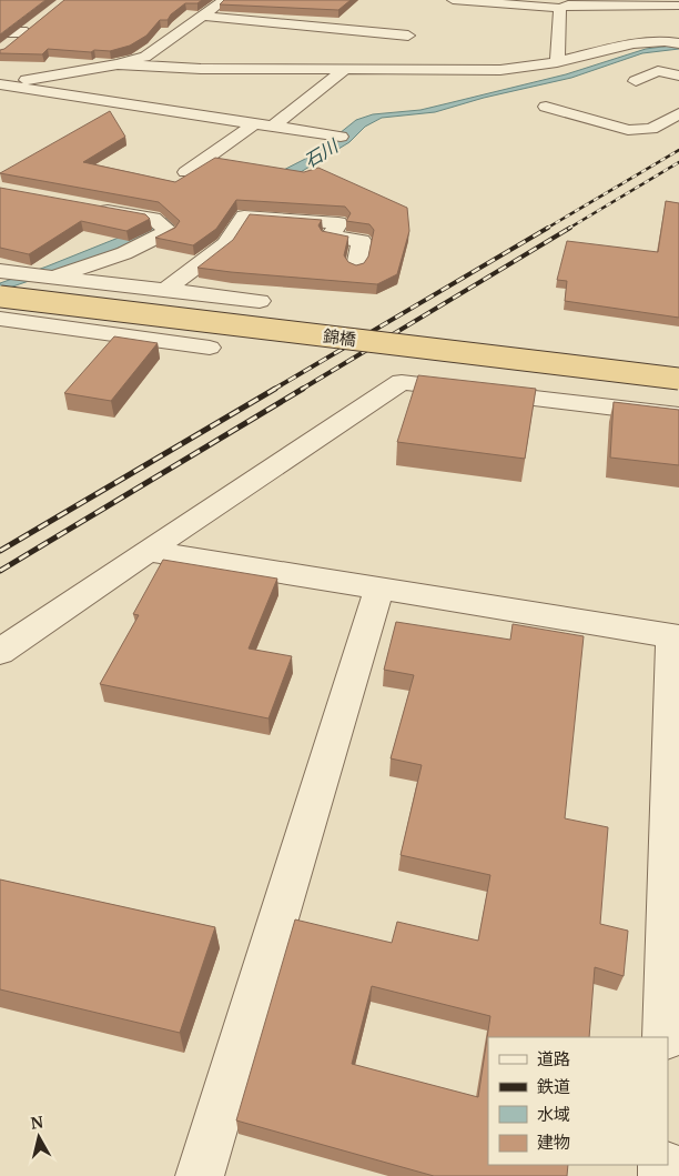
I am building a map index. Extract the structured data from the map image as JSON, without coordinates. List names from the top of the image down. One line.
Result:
{"streets":{"main road":["錦橋"]},"water":["石川"],"legend":["道路","鉄道","水域","建物"],"north":"top"}
